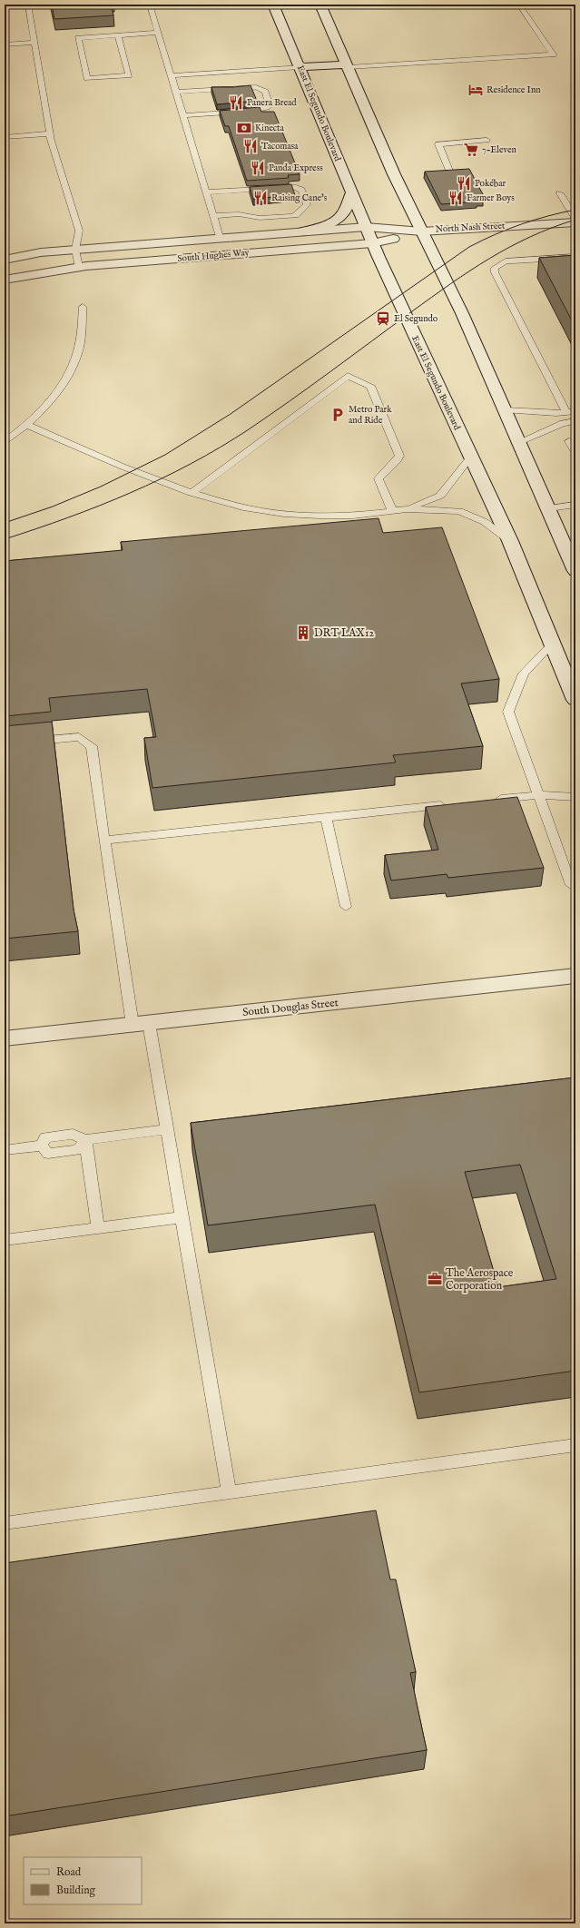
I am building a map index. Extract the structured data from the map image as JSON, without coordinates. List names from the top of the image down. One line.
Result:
{"streets":{"main road":["East El Segundo Boulevard","North Nash Street","South Hughes Way","South Douglas Street"]},"crossings":[["East El Segundo Boulevard","North Nash Street"],["East El Segundo Boulevard","South Hughes Way"],["North Nash Street","South Hughes Way"]],"places":{"hotel":["Residence Inn"],"restaurant":["Panera Bread","Tacomasa","Panda Express","Pokébar","Raising Cane's","Farmer Boys"],"bank":["Kinecta"],"supermarket":["7-Eleven"],"station":["El Segundo"],"parking":["Metro Park and Ride"],"building":["DRT LAX12"],"office":["The Aerospace Corporation"]},"legend":["Road","Building"]}
